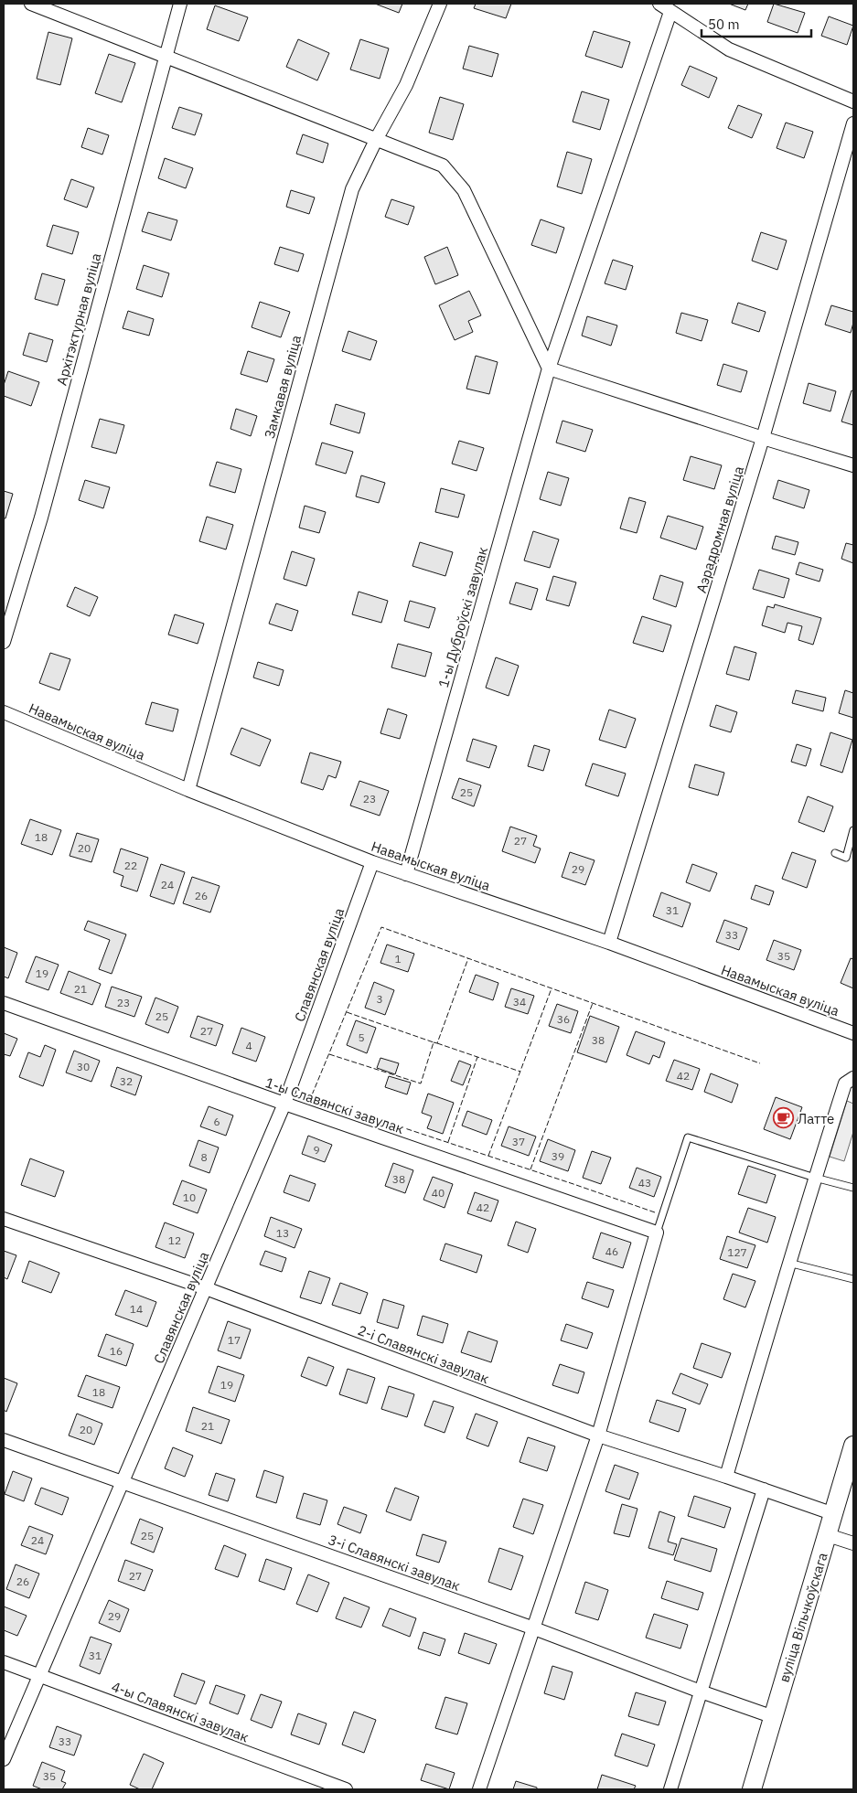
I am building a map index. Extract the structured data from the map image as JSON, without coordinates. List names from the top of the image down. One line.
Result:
{"streets":{"main road":["вуліца Вільчкоўскага"],"street":["Архітэктурная вуліца","Замкавая вуліца","Аэрадромная вуліца","1-ы Дуброўскі завулак","Навамыская вуліца","Славянская вуліца","1-ы Славянскі завулак","2-і Славянскі завулак","3-і Славянскі завулак","4-ы Славянскі завулак"]},"crossings":[["Замкавая вуліца","Навамыская вуліца"],["Аэрадромная вуліца","Навамыская вуліца"],["1-ы Дуброўскі завулак","Навамыская вуліца"],["Навамыская вуліца","Славянская вуліца"],["Славянская вуліца","1-ы Славянскі завулак"],["Славянская вуліца","2-і Славянскі завулак"],["Славянская вуліца","3-і Славянскі завулак"],["Славянская вуліца","4-ы Славянскі завулак"],["2-і Славянскі завулак","вуліца Вільчкоўскага"],["3-і Славянскі завулак","вуліца Вільчкоўскага"]],"places":{"cafe":["Латте"]},"house_numbers":["25","23","18","27","20","22","29","24","26","31","33","35","1","19","21","3","34","23","25","36","27","5","38","4","30","42","32","6","37","9","39","8","38","43","40","10","42","13","12","46","127","14","17","16","19","18","21","20","25","24","27","26","29","31","33","35"],"scale_bar":"50 m"}
